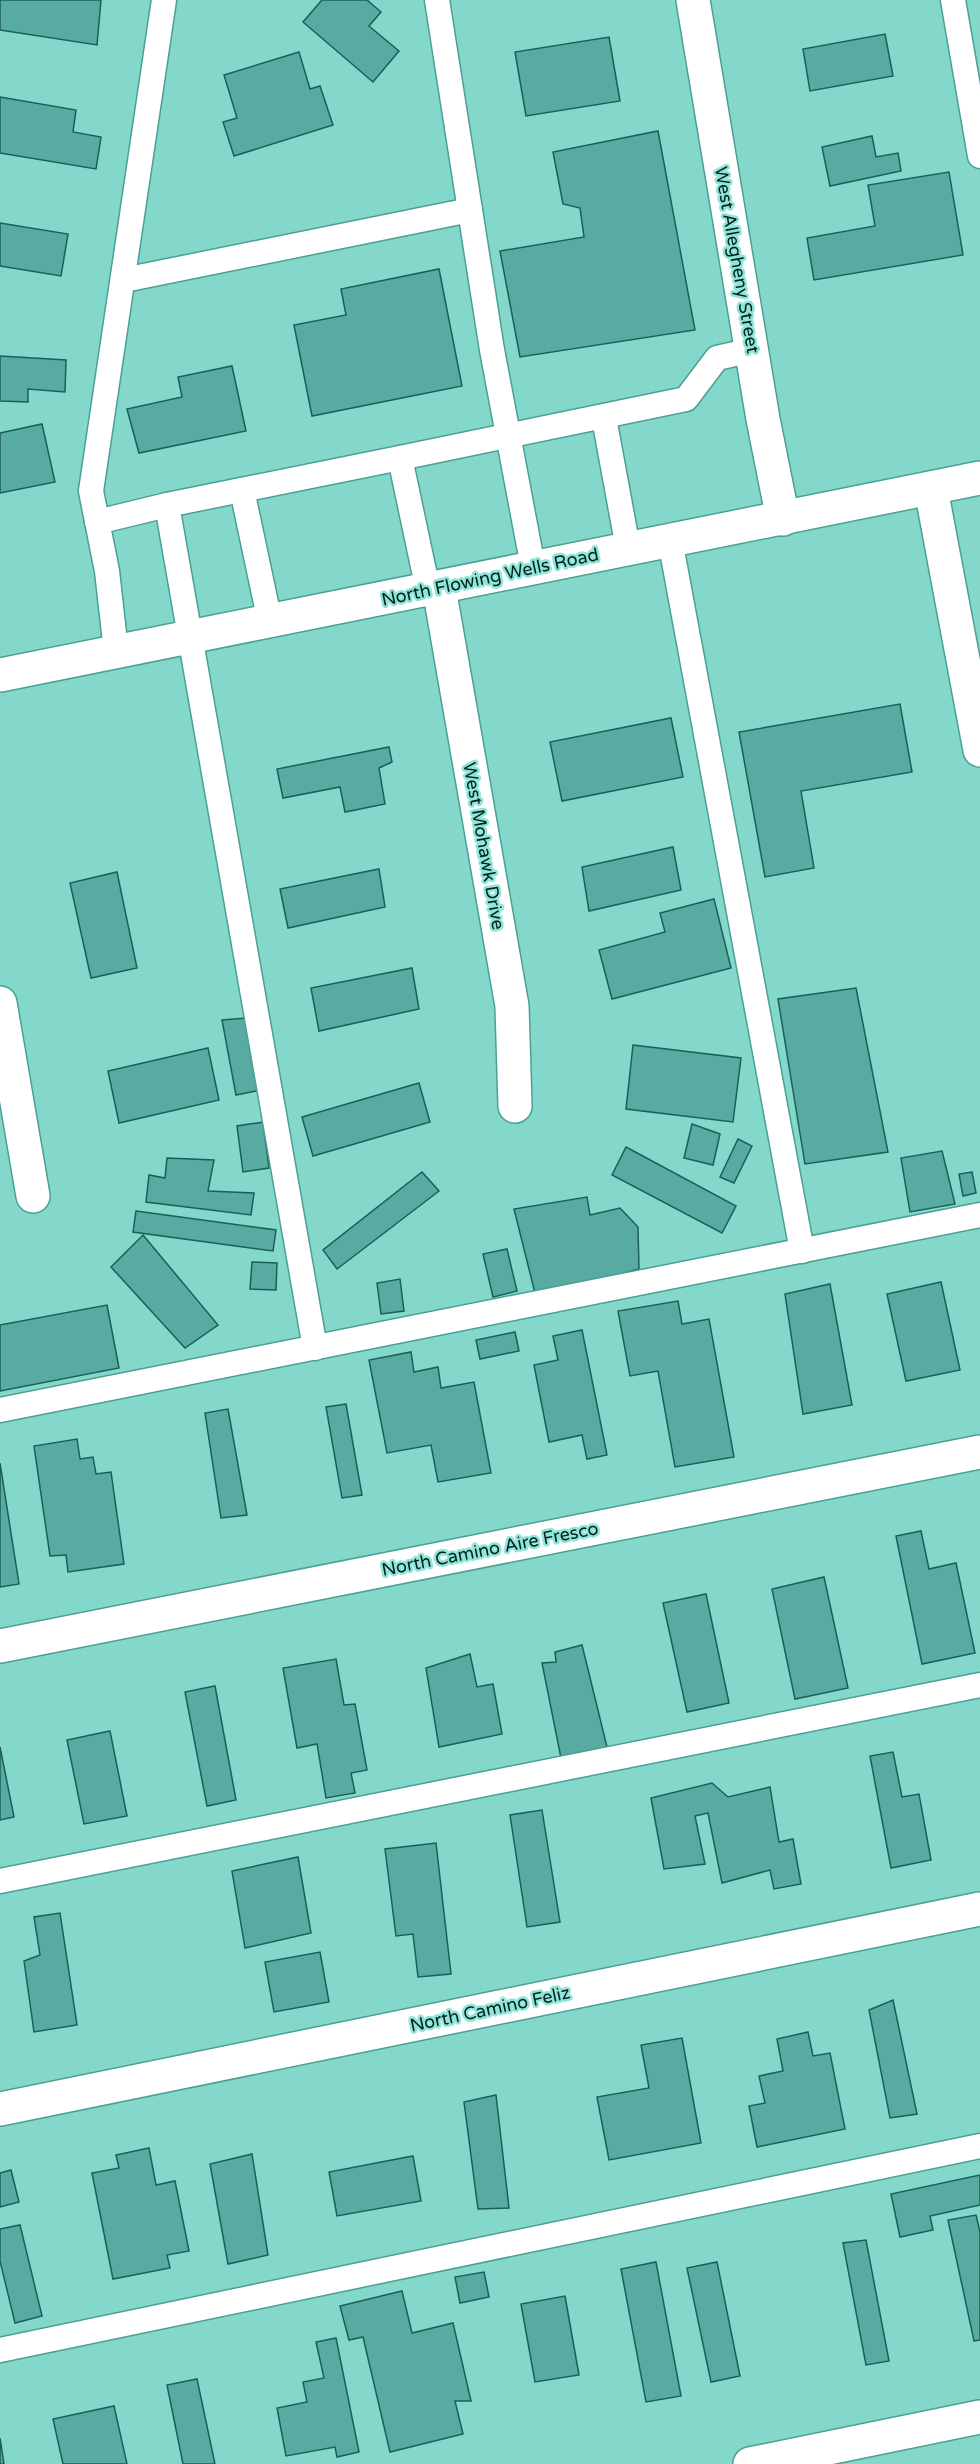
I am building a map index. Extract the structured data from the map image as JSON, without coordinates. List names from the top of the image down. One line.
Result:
{"streets":{"street":["West Allegheny Street","North Flowing Wells Road","West Mohawk Drive","North Camino Aire Fresco","North Camino Feliz"]},"crossings":[["West Allegheny Street","North Flowing Wells Road"],["North Flowing Wells Road","West Mohawk Drive"]]}
